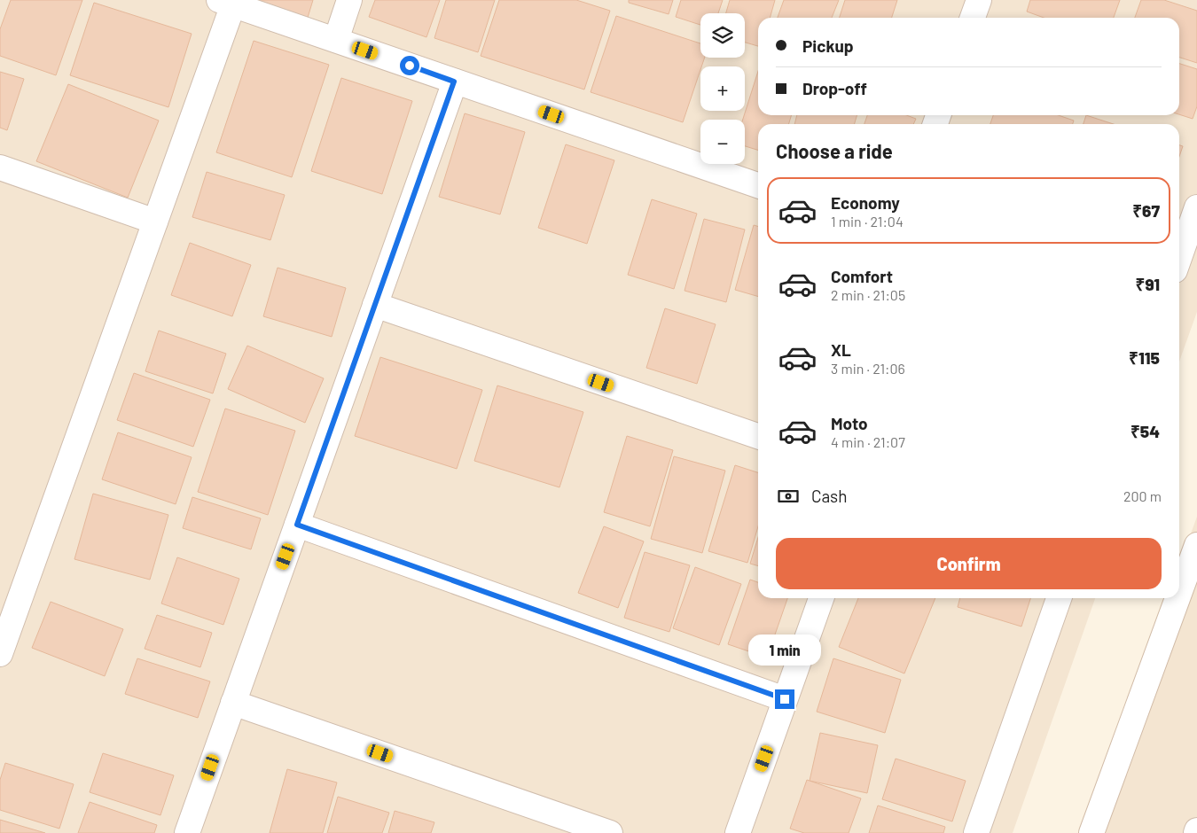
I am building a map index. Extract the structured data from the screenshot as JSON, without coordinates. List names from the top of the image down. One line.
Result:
{"page":{"map_buttons":["+","−"],"banner":["Pickup","Drop-off"],"heading":"Choose a ride","list":[{"name":"Economy","note":"1 min · 21:04","value":"₹67"},{"name":"Comfort","note":"2 min · 21:05","value":"₹91"},{"name":"XL","note":"3 min · 21:06","value":"₹115"},{"name":"Moto","note":"4 min · 21:07","value":"₹54"}],"pay":["Cash","200 m"],"buttons":"Confirm","bubble":"1 min"}}
